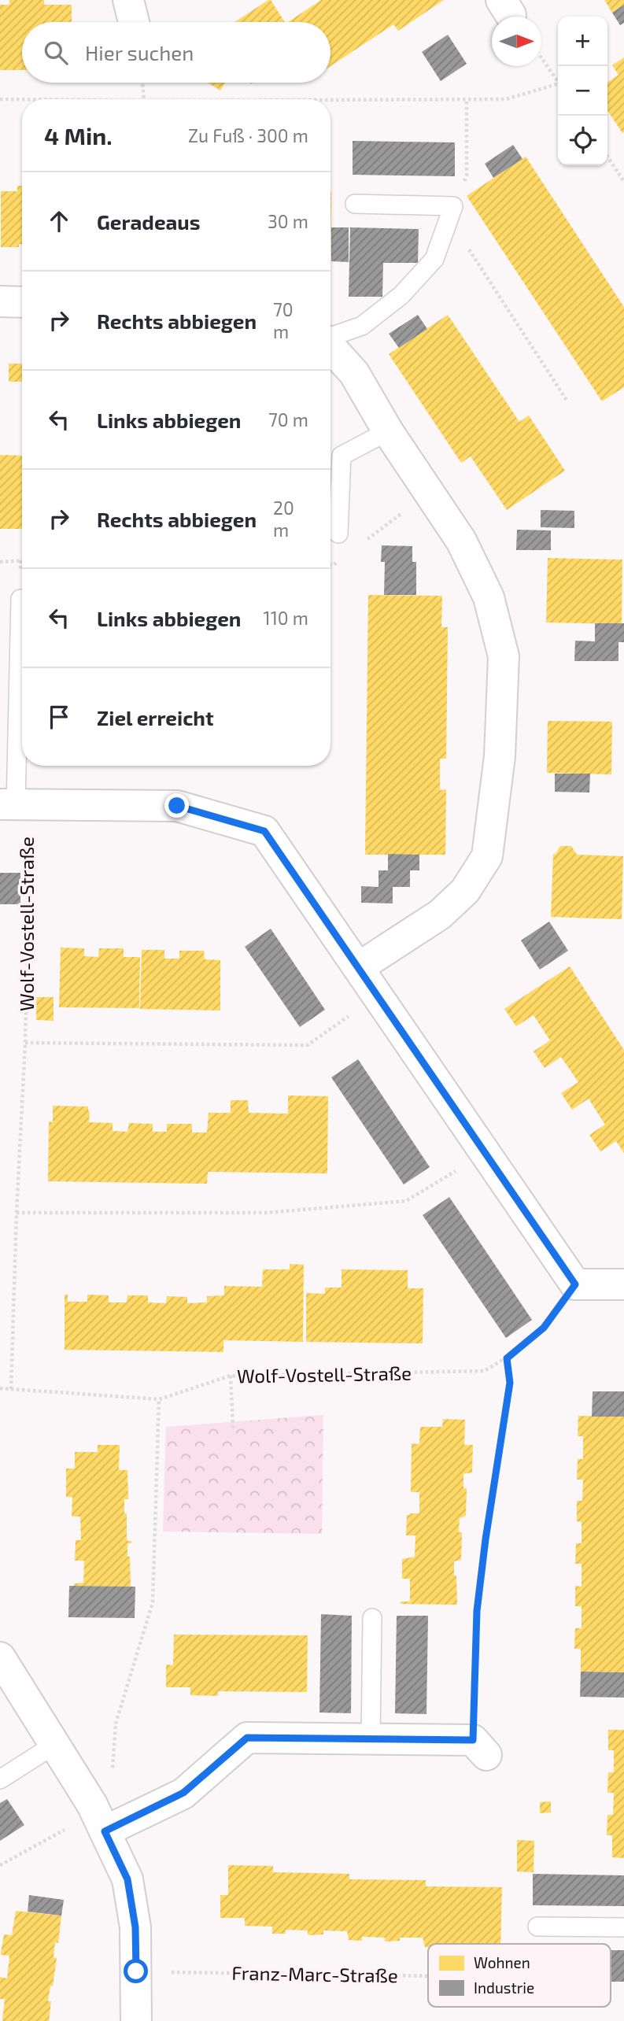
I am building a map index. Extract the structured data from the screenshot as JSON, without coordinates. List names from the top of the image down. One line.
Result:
{"streets":{"path":["Wolf-Vostell-Straße","Franz-Marc-Straße"]},"legend":["Wohnen","Industrie"],"north":"right","page":{"map_buttons":["+","−"],"search":"Hier suchen","heading":["4 Min.","Zu Fuß · 300 m"],"list":[["Geradeaus","30 m"],["Rechts abbiegen","70 m"],["Links abbiegen","70 m"],["Rechts abbiegen","20 m"],["Links abbiegen","110 m"],"Ziel erreicht"]}}
